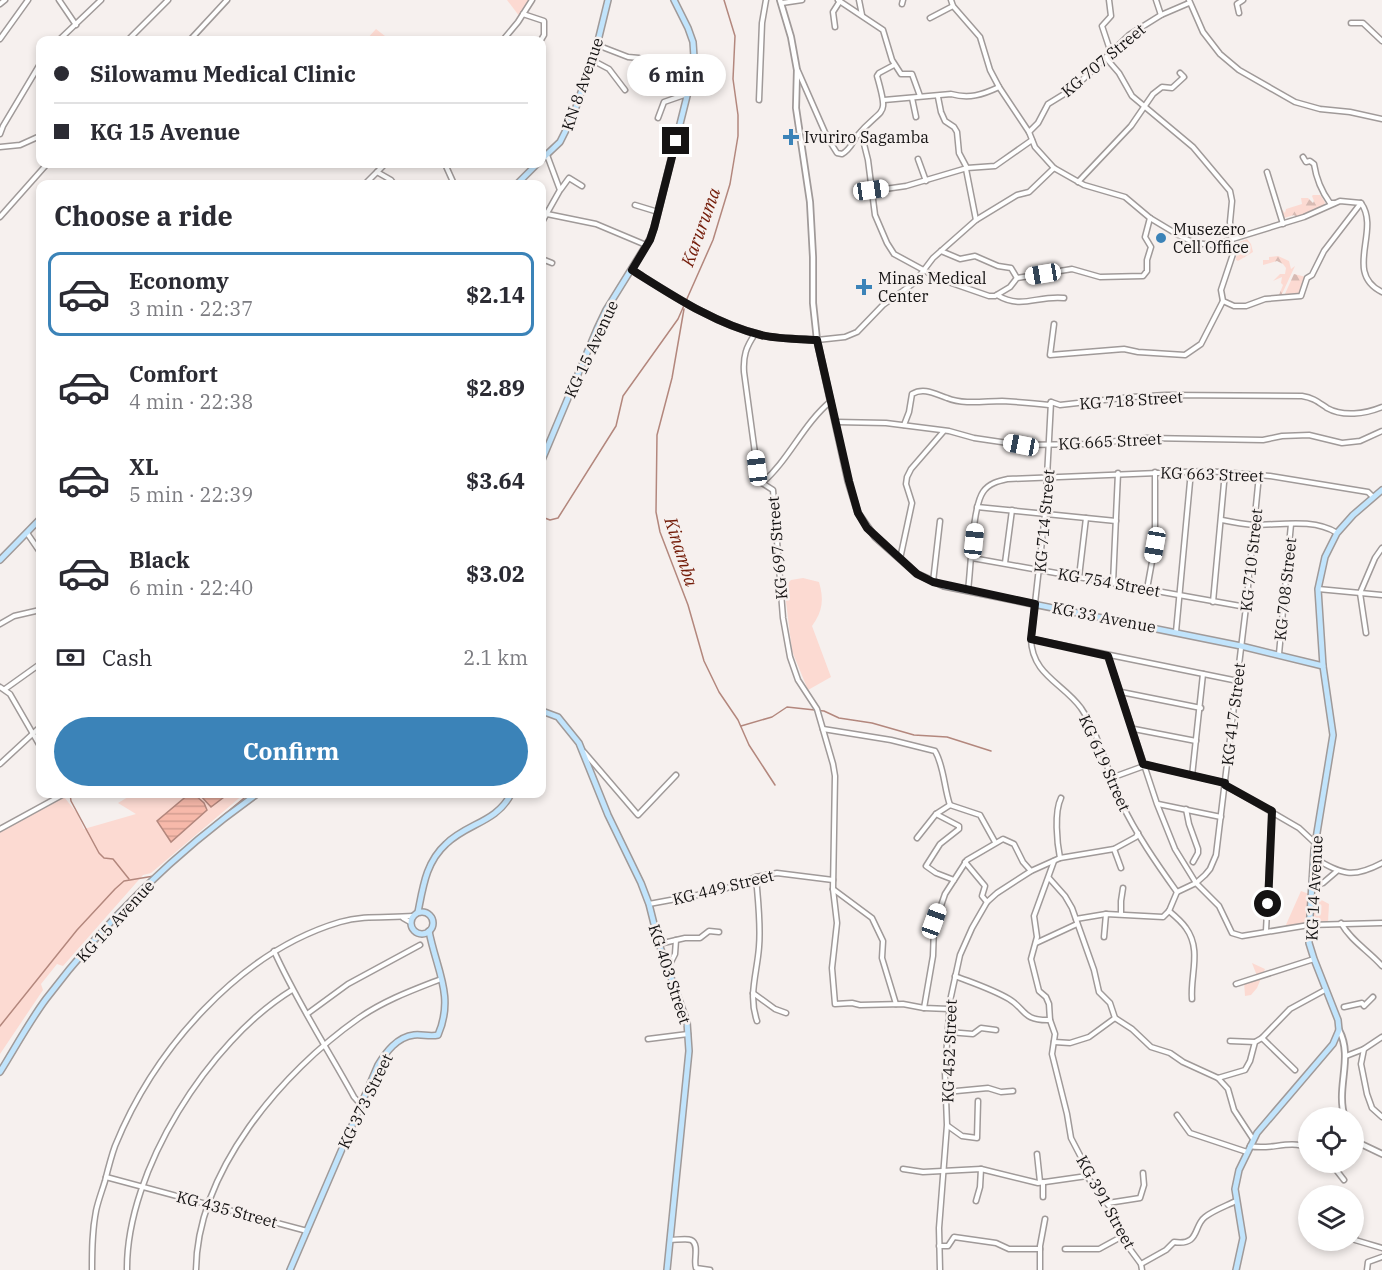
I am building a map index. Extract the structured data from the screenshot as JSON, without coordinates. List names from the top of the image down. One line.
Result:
{"streets":{"main road":["KN 8 Avenue","KG 15 Avenue","KG 33 Avenue","KG 14 Avenue","KG 403 Street","KG 373 Street"],"street":["KG 707 Street","KG 718 Street","KG 665 Street","KG 663 Street","KG 714 Street","KG 697 Street","KG 710 Street","KG 754 Street","KG 708 Street","KG 417 Street","KG 619 Street","KG 449 Street","KG 452 Street","KG 391 Street","KG 435 Street"]},"crossings":[["KG 718 Street","KG 665 Street"],["KG 718 Street","KG 714 Street"],["KG 665 Street","KG 714 Street"],["KG 665 Street","KG 33 Avenue"],["KG 663 Street","KG 714 Street"],["KG 663 Street","KG 710 Street"],["KG 663 Street","KG 14 Avenue"],["KG 714 Street","KG 754 Street"],["KG 714 Street","KG 33 Avenue"],["KG 714 Street","KG 619 Street"],["KG 710 Street","KG 754 Street"],["KG 710 Street","KG 33 Avenue"],["KG 710 Street","KG 417 Street"],["KG 708 Street","KG 33 Avenue"],["KG 33 Avenue","KG 417 Street"],["KG 33 Avenue","KG 619 Street"],["KG 33 Avenue","KG 14 Avenue"],["KG 619 Street","KG 452 Street"],["KG 449 Street","KG 403 Street"],["KG 452 Street","KG 391 Street"],["KG 373 Street","KG 435 Street"]],"water":["Karuruma","Kinamba"],"places":{"health":["Ivuriro Sagamba","Minas Medical Center"],"other":["Musezero Cell Office"]},"page":{"banner":["Silowamu Medical Clinic","KG 15 Avenue"],"bubble":"6 min","heading":"Choose a ride","list":[{"name":"Economy","note":"3 min · 22:37","value":"$2.14"},{"name":"Comfort","note":"4 min · 22:38","value":"$2.89"},{"name":"XL","note":"5 min · 22:39","value":"$3.64"},{"name":"Black","note":"6 min · 22:40","value":"$3.02"}],"pay":["Cash","2.1 km"],"buttons":"Confirm"}}
